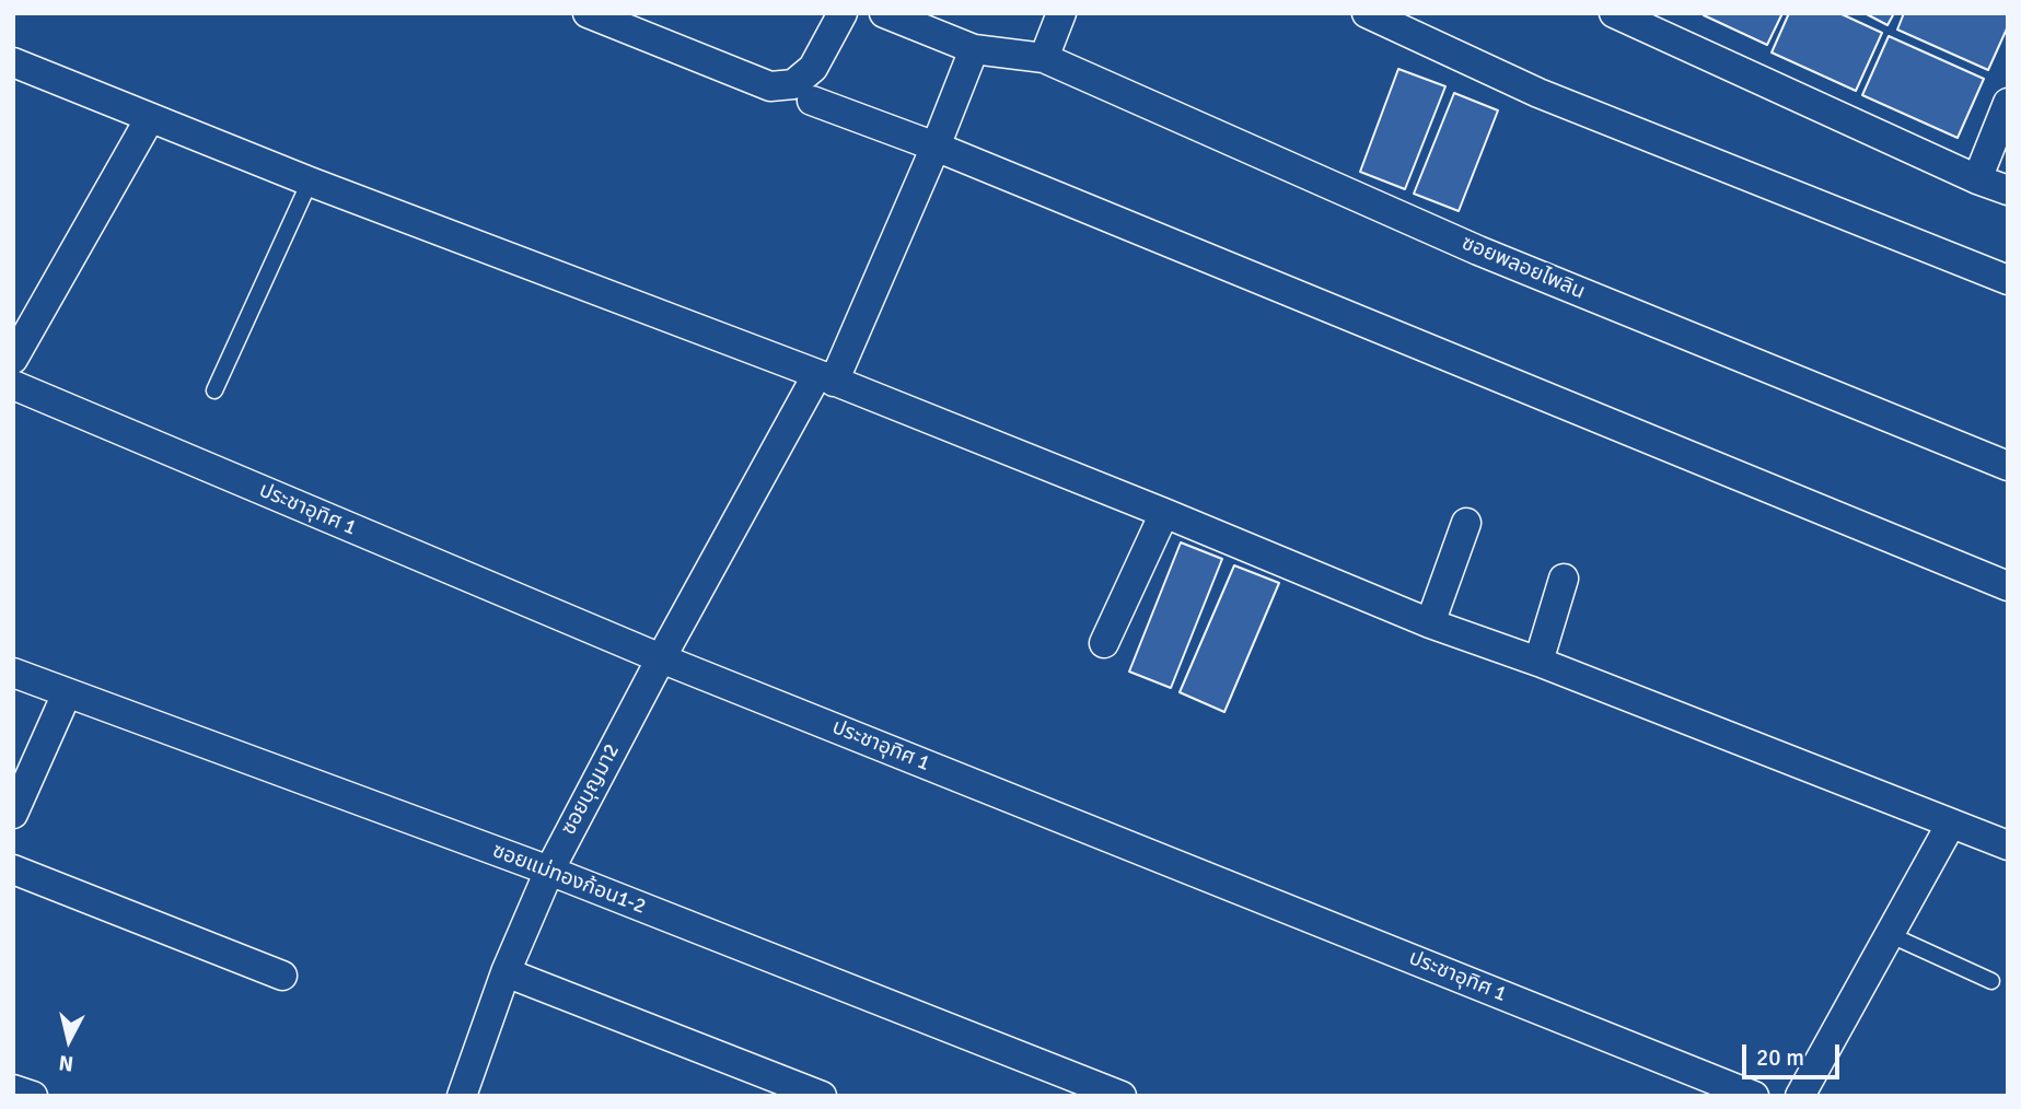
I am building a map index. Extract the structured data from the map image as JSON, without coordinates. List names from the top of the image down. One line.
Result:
{"streets":{"street":["ซอยพลอยไพลิน","ประชาอุทิศ 1","ซอยบุญมา2","ซอยแม่ทองก้อน1-2"]},"crossings":[["ซอยพลอยไพลิน","ซอยบุญมา2"],["ประชาอุทิศ 1","ซอยบุญมา2"],["ซอยบุญมา2","ซอยแม่ทองก้อน1-2"]],"scale_bar":"20 m","north":"bottom"}
